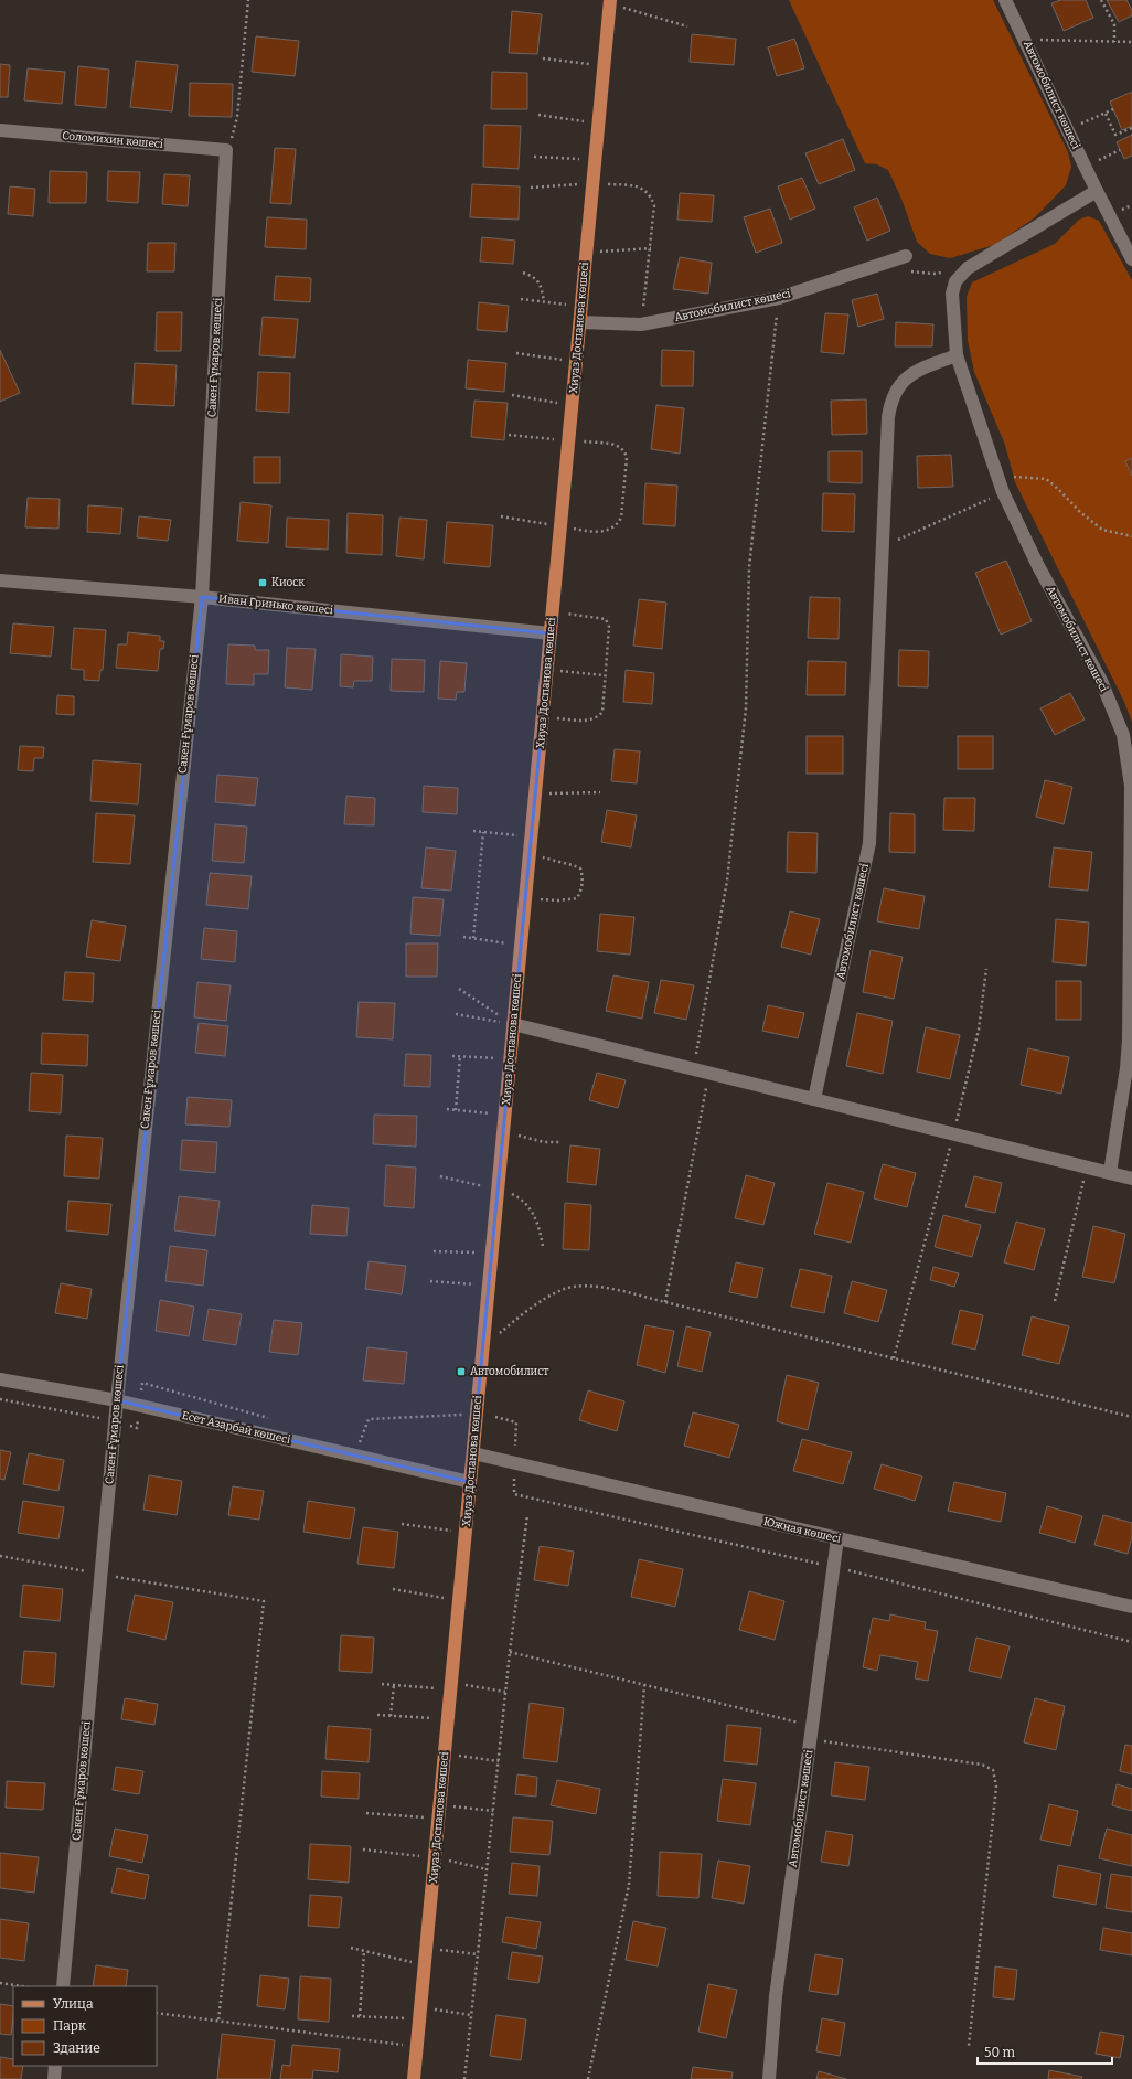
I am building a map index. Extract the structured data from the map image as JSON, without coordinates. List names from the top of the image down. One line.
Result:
{"streets":{"main road":["Хиуаз Доспанова көшесі"],"street":["Автомобилист көшесі","Соломихин көшесі","Сакен Ғұмаров көшесі","Иван Гринько көшесі","Есет Азарбай көшесі","Южная көшесі"]},"crossings":[["Автомобилист көшесі","Хиуаз Доспанова көшесі"],["Автомобилист көшесі","Южная көшесі"],["Соломихин көшесі","Сакен Ғұмаров көшесі"],["Хиуаз Доспанова көшесі","Иван Гринько көшесі"],["Хиуаз Доспанова көшесі","Есет Азарбай көшесі"],["Хиуаз Доспанова көшесі","Южная көшесі"],["Сакен Ғұмаров көшесі","Иван Гринько көшесі"],["Сакен Ғұмаров көшесі","Есет Азарбай көшесі"]],"places":{"transit":["Киоск","Автомобилист"]},"legend":["Улица","Парк","Здание"],"scale_bar":"50 m"}
